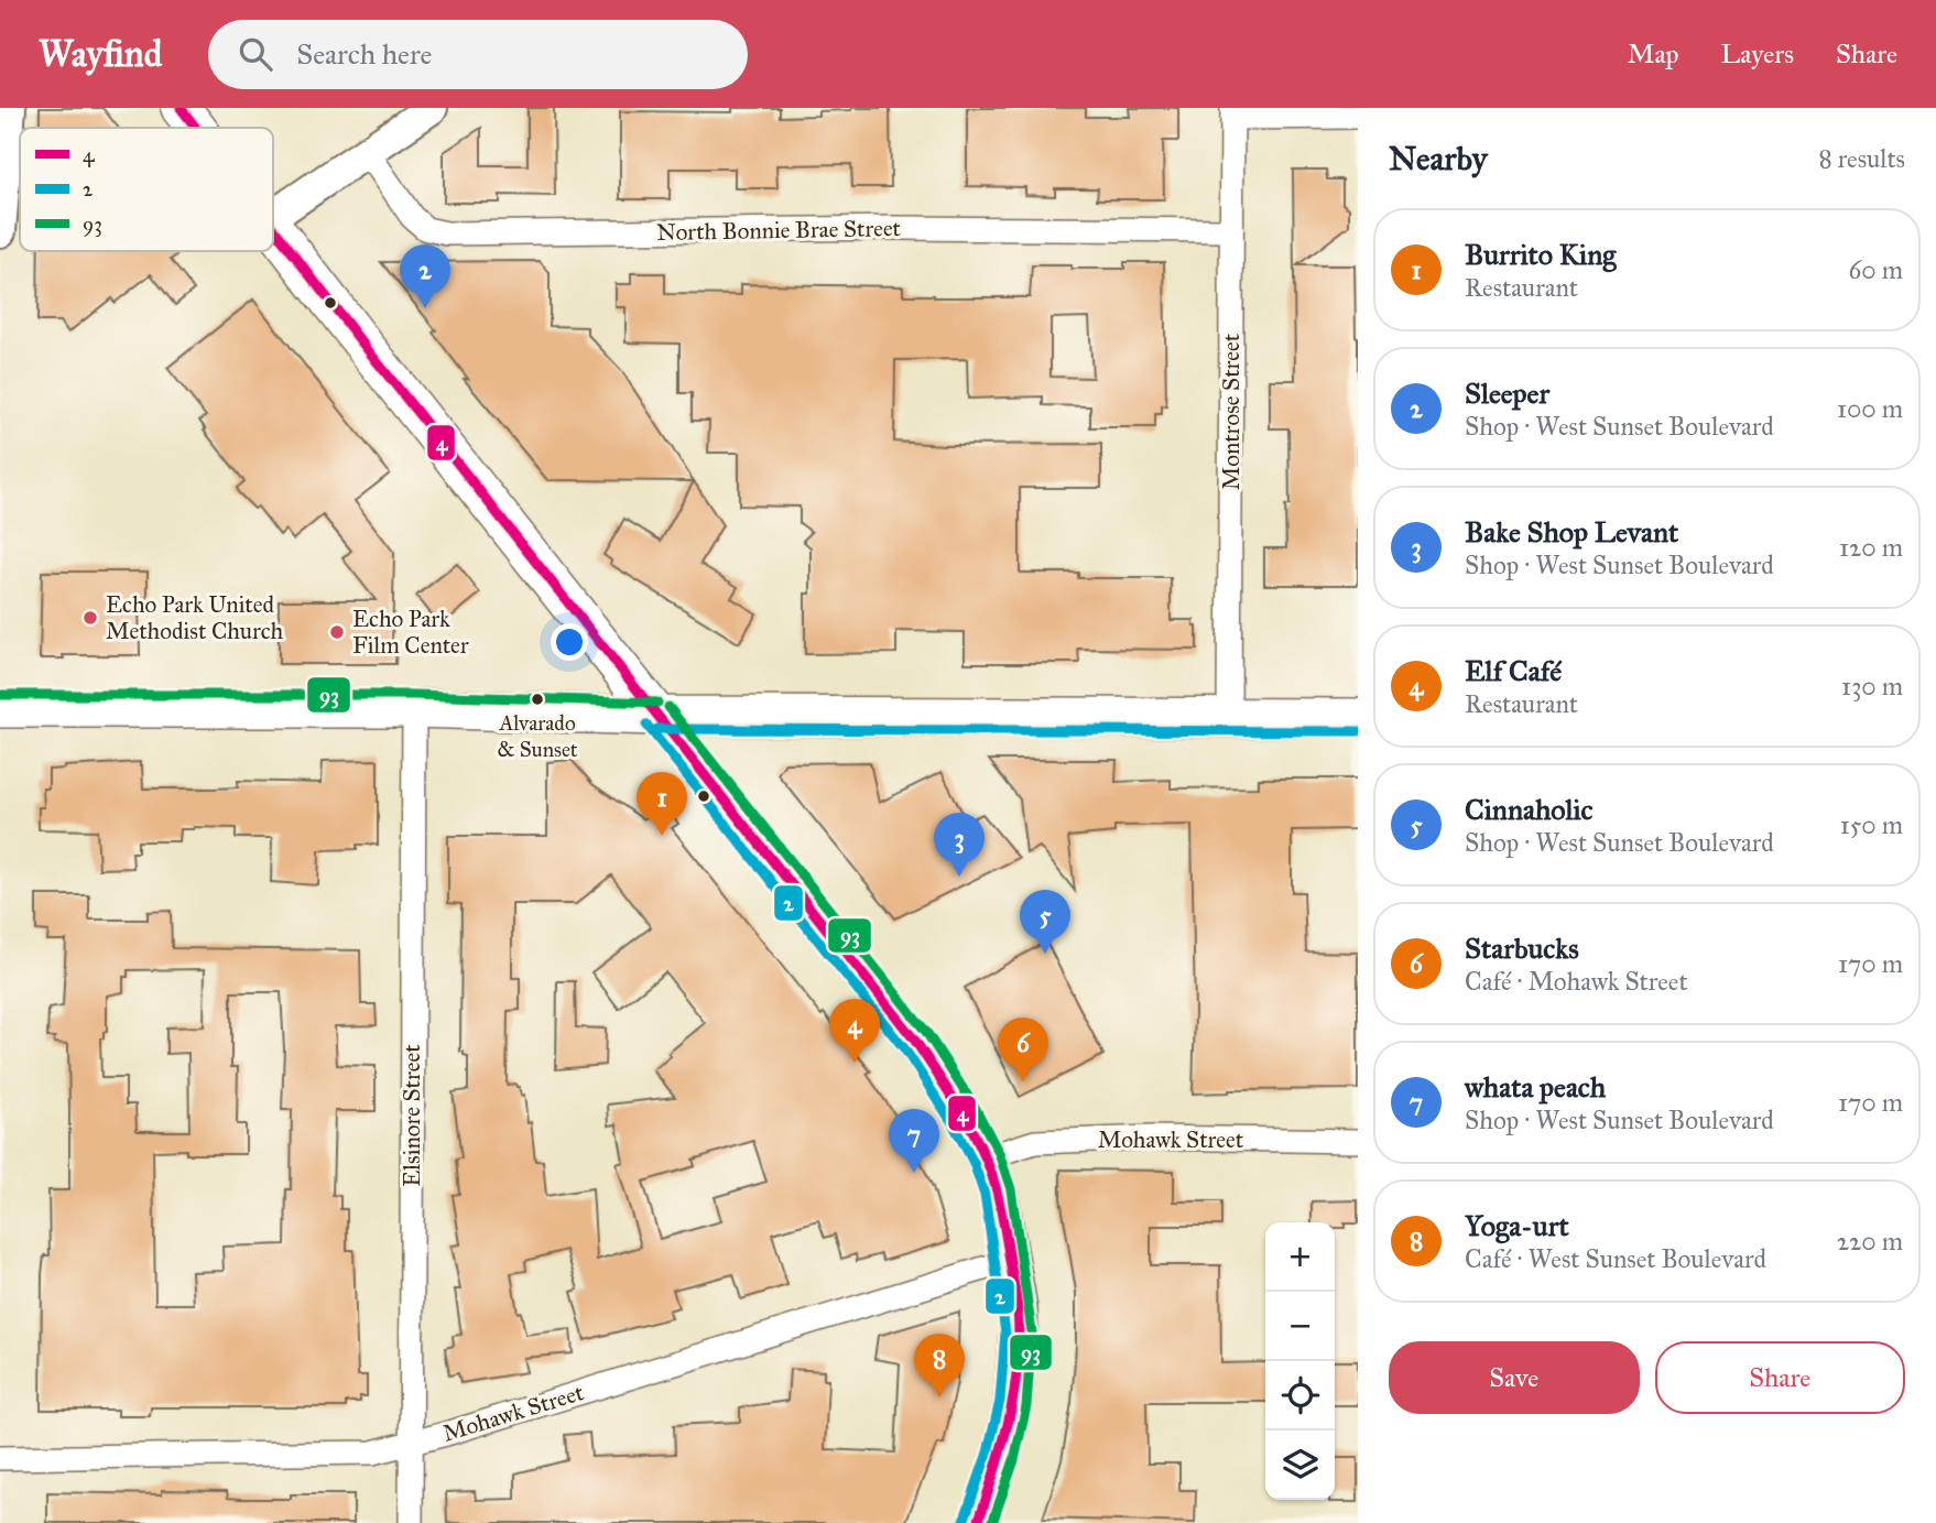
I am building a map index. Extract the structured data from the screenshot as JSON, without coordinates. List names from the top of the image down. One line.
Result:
{"streets":{"street":["North Bonnie Brae Street","Montrose Street","Elsinore Street","Mohawk Street"]},"crossings":[["North Bonnie Brae Street","Montrose Street"],["Elsinore Street","Mohawk Street"]],"places":["Echo Park United Methodist Church","Echo Park Film Center","Alvarado & Sunset"],"lines":["transit line 4","transit line 93","transit line 2"],"legend":["4","2","93"],"page":{"header":"Wayfind","search":"Search here","nav":["Map","Layers","Share"],"heading":["Nearby","8 results"],"list":[{"mark":"1","name":"Burrito King","note":"Restaurant","value":"60 m"},{"mark":"2","name":"Sleeper","note":"Shop · West Sunset Boulevard","value":"100 m"},{"mark":"3","name":"Bake Shop Levant","note":"Shop · West Sunset Boulevard","value":"120 m"},{"mark":"4","name":"Elf Café","note":"Restaurant","value":"130 m"},{"mark":"5","name":"Cinnaholic","note":"Shop · West Sunset Boulevard","value":"150 m"},{"mark":"6","name":"Starbucks","note":"Café · Mohawk Street","value":"170 m"},{"mark":"7","name":"whata peach","note":"Shop · West Sunset Boulevard","value":"170 m"},{"mark":"8","name":"Yoga-urt","note":"Café · West Sunset Boulevard","value":"220 m"}],"pins":["2","1","3","5","4","6","7","8"],"map_buttons":["+","−"],"buttons":["Save","Share"]}}
